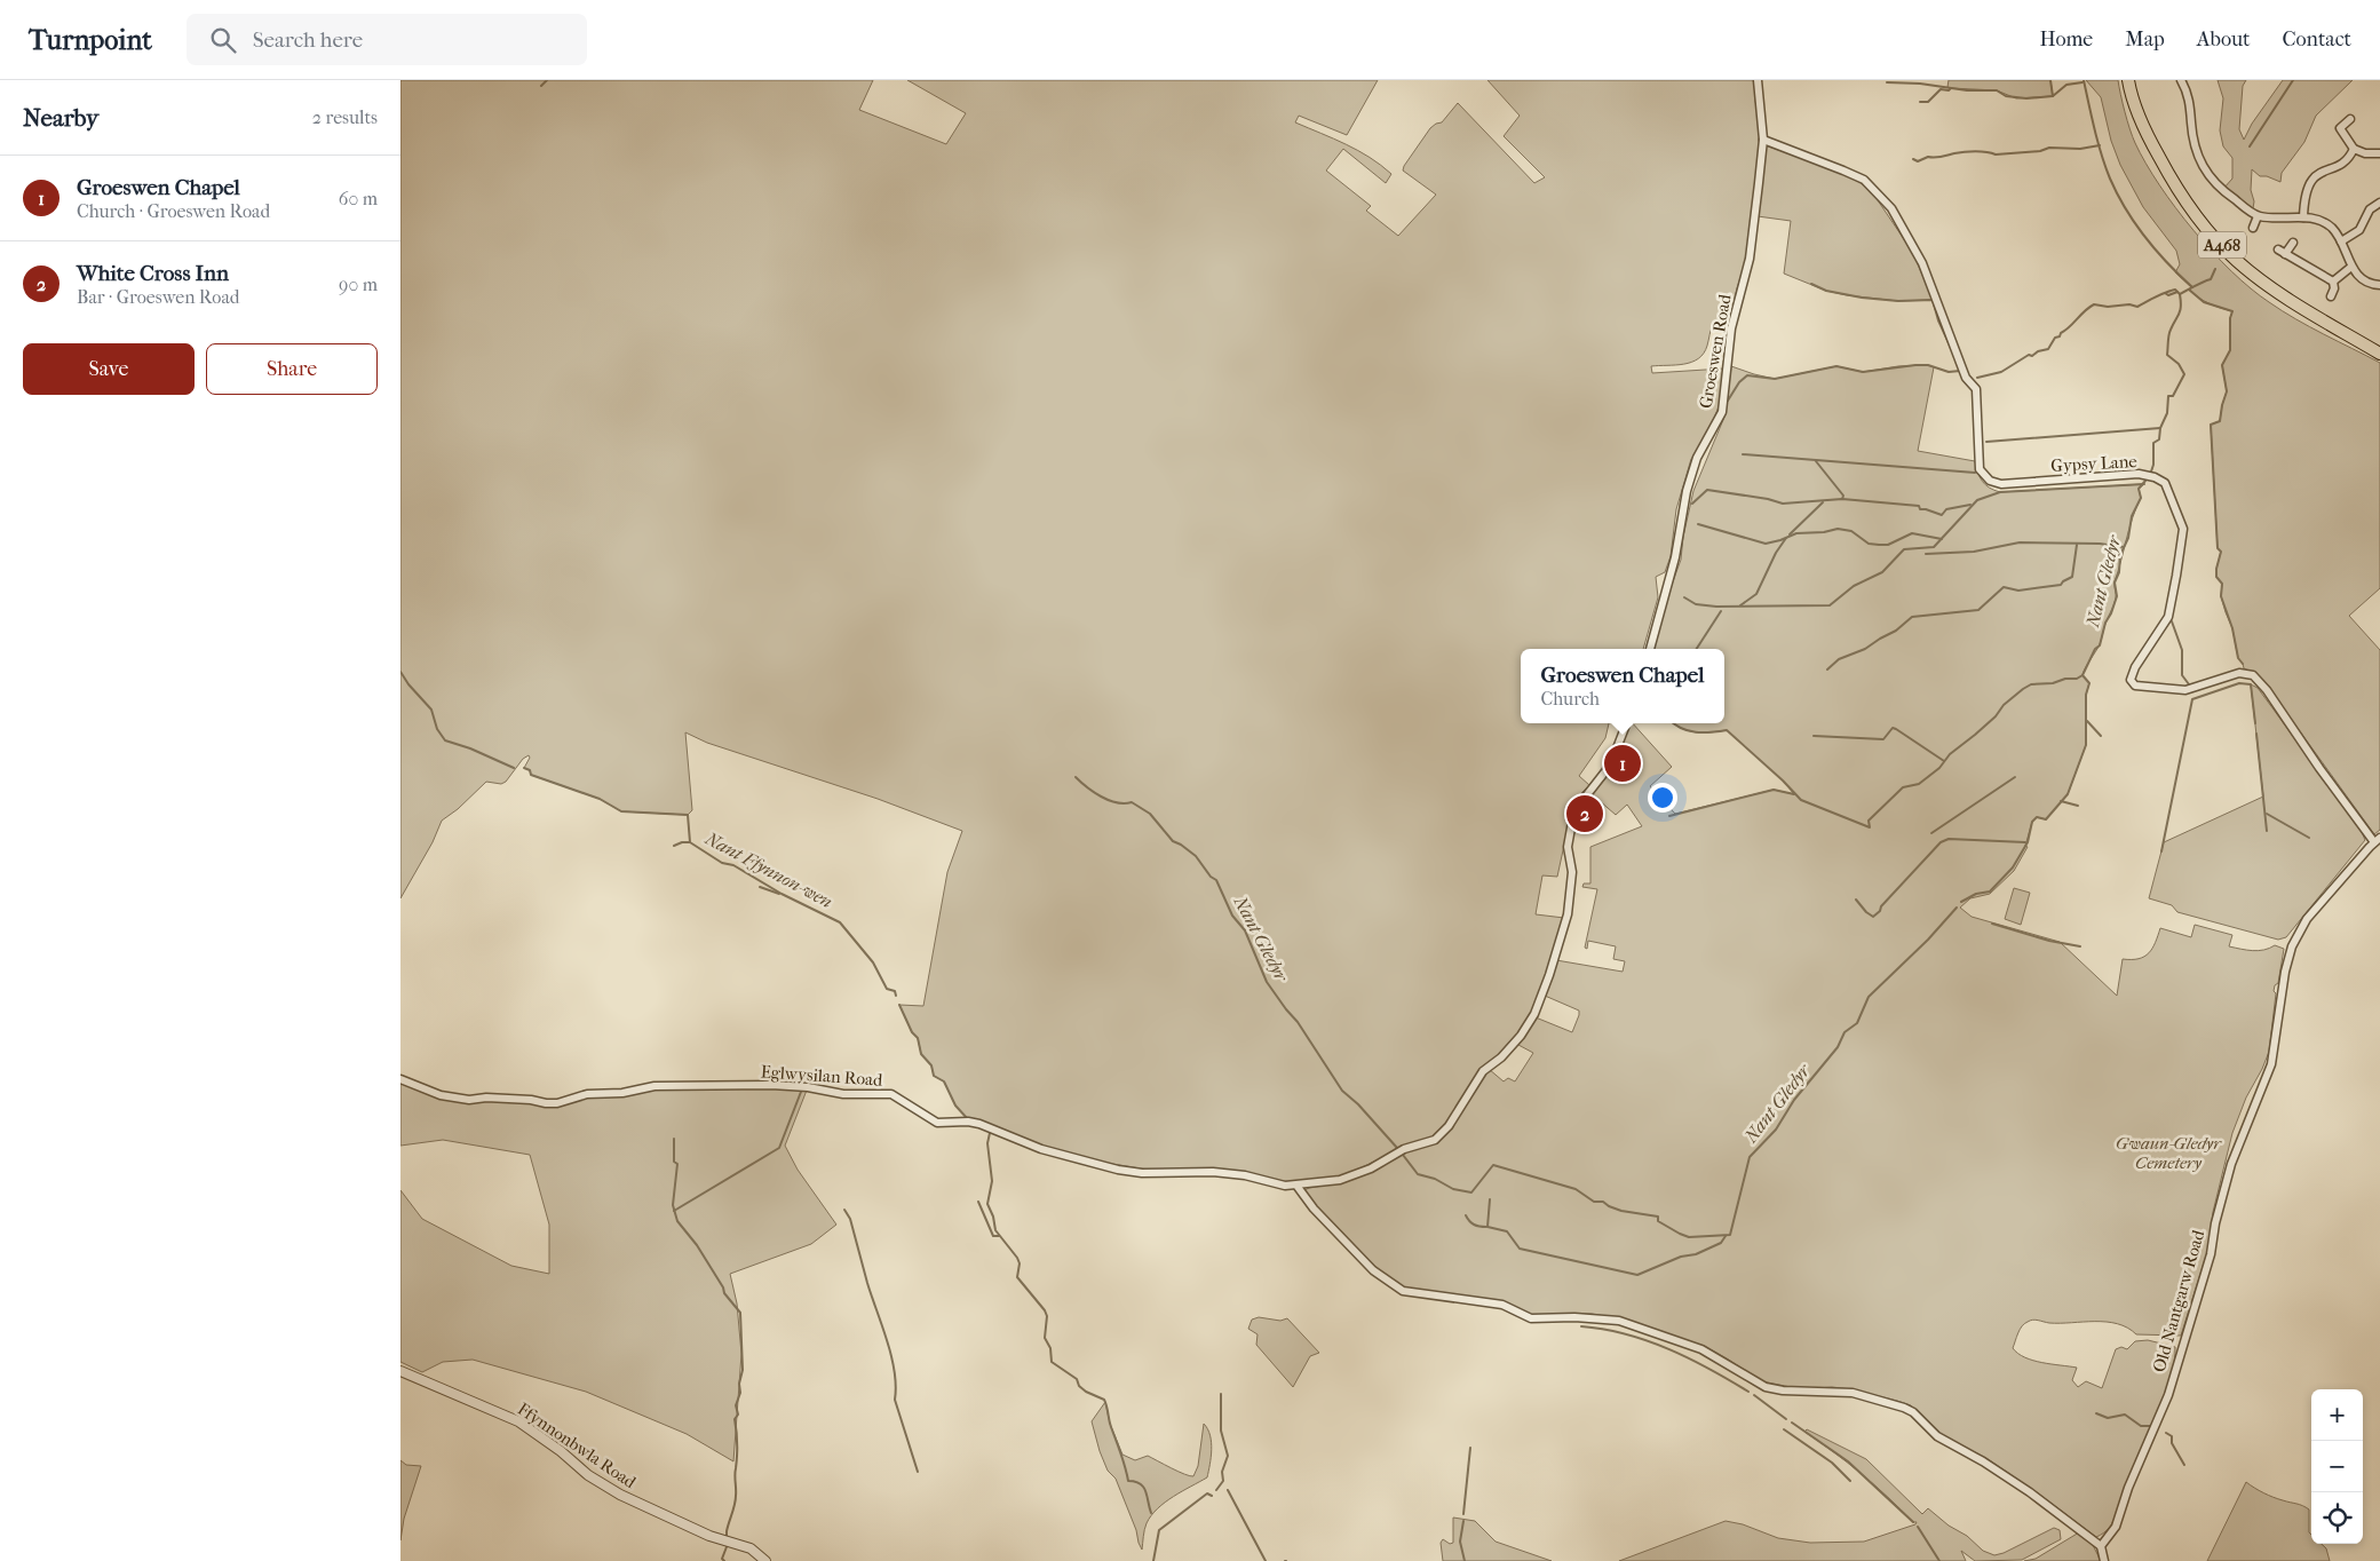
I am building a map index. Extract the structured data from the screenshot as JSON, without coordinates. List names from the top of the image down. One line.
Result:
{"streets":{"main road":["A468"],"street":["Groeswen Road","Gypsy Lane","Eglwysilan Road","Old Nantgarw Road","Ffynnonbwla Road"]},"crossings":[["Groeswen Road","Gypsy Lane"],["Gypsy Lane","Old Nantgarw Road"]],"water":["Nant Gledyr","Nant Ffynnon-wen"],"parks":["Gwaun-Gledyr Cemetery"],"page":{"header":"Turnpoint","search":"Search here","nav":["Home","Map","About","Contact"],"heading":["Nearby","2 results"],"list":[{"mark":"1","name":"Groeswen Chapel","note":"Church · Groeswen Road","value":"60 m"},{"mark":"2","name":"White Cross Inn","note":"Bar · Groeswen Road","value":"90 m"}],"buttons":["Save","Share"],"popup":["Groeswen Chapel","Church"],"pins":["1","2"],"map_buttons":["+","−"]}}
